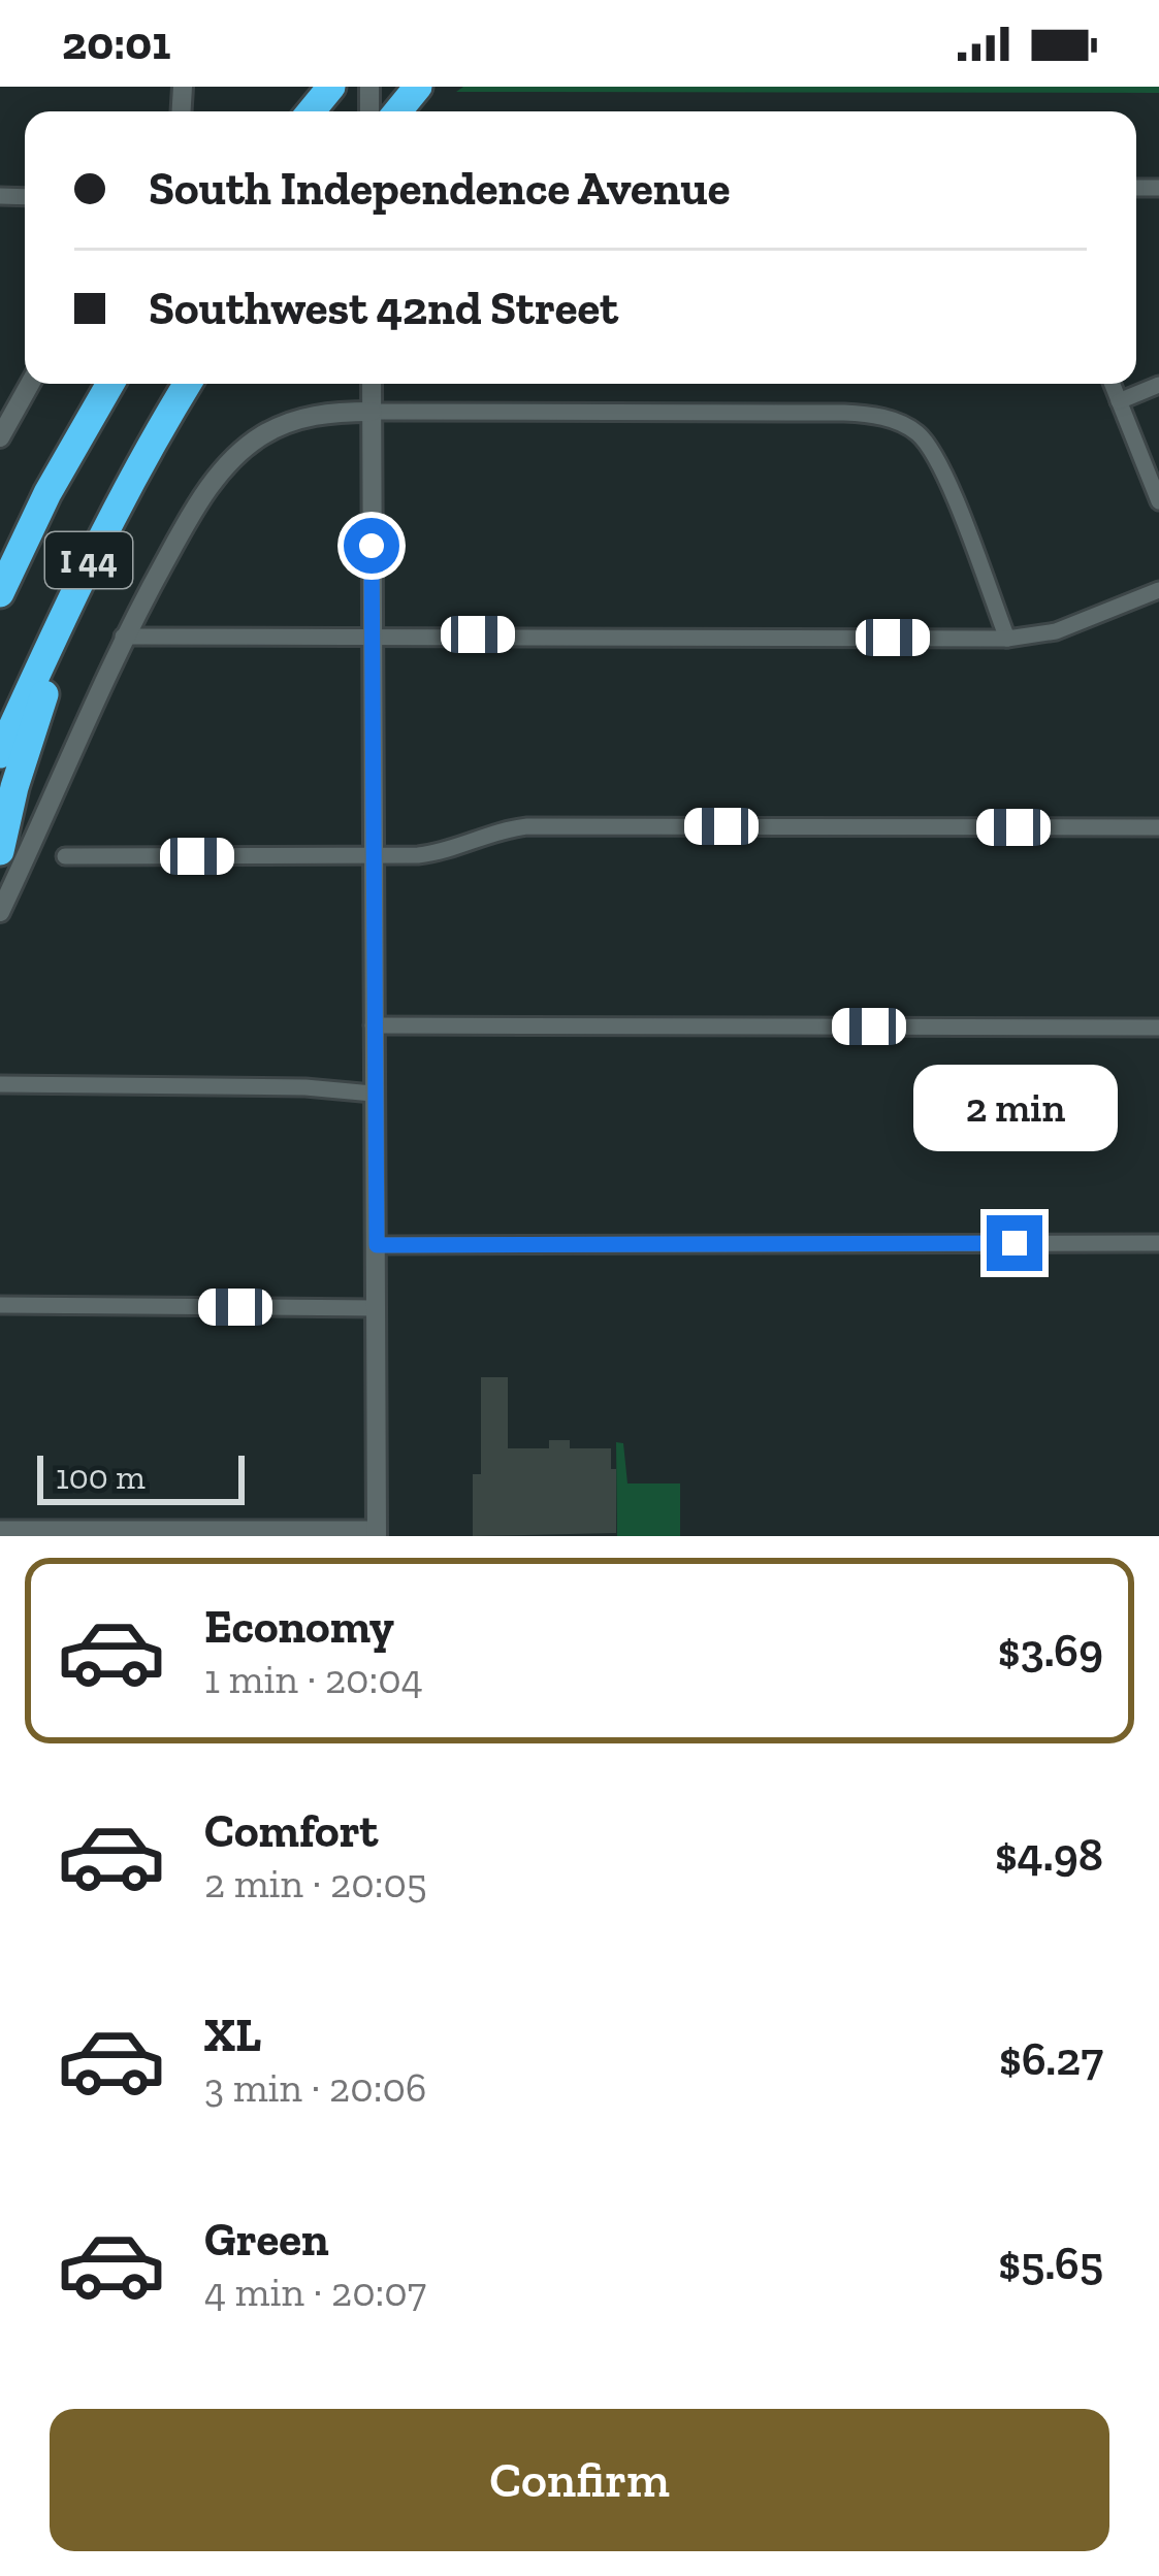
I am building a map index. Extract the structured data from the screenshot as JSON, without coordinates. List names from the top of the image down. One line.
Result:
{"streets":{"highway":["I 44"]},"scale_bar":"100 m","page":{"status":"20:01","banner":["South Independence Avenue","Southwest 42nd Street"],"bubble":"2 min","scale":"100 m","list":[{"name":"Economy","note":"1 min · 20:04","value":"$3.69"},{"name":"Comfort","note":"2 min · 20:05","value":"$4.98"},{"name":"XL","note":"3 min · 20:06","value":"$6.27"},{"name":"Green","note":"4 min · 20:07","value":"$5.65"}],"buttons":"Confirm"}}
